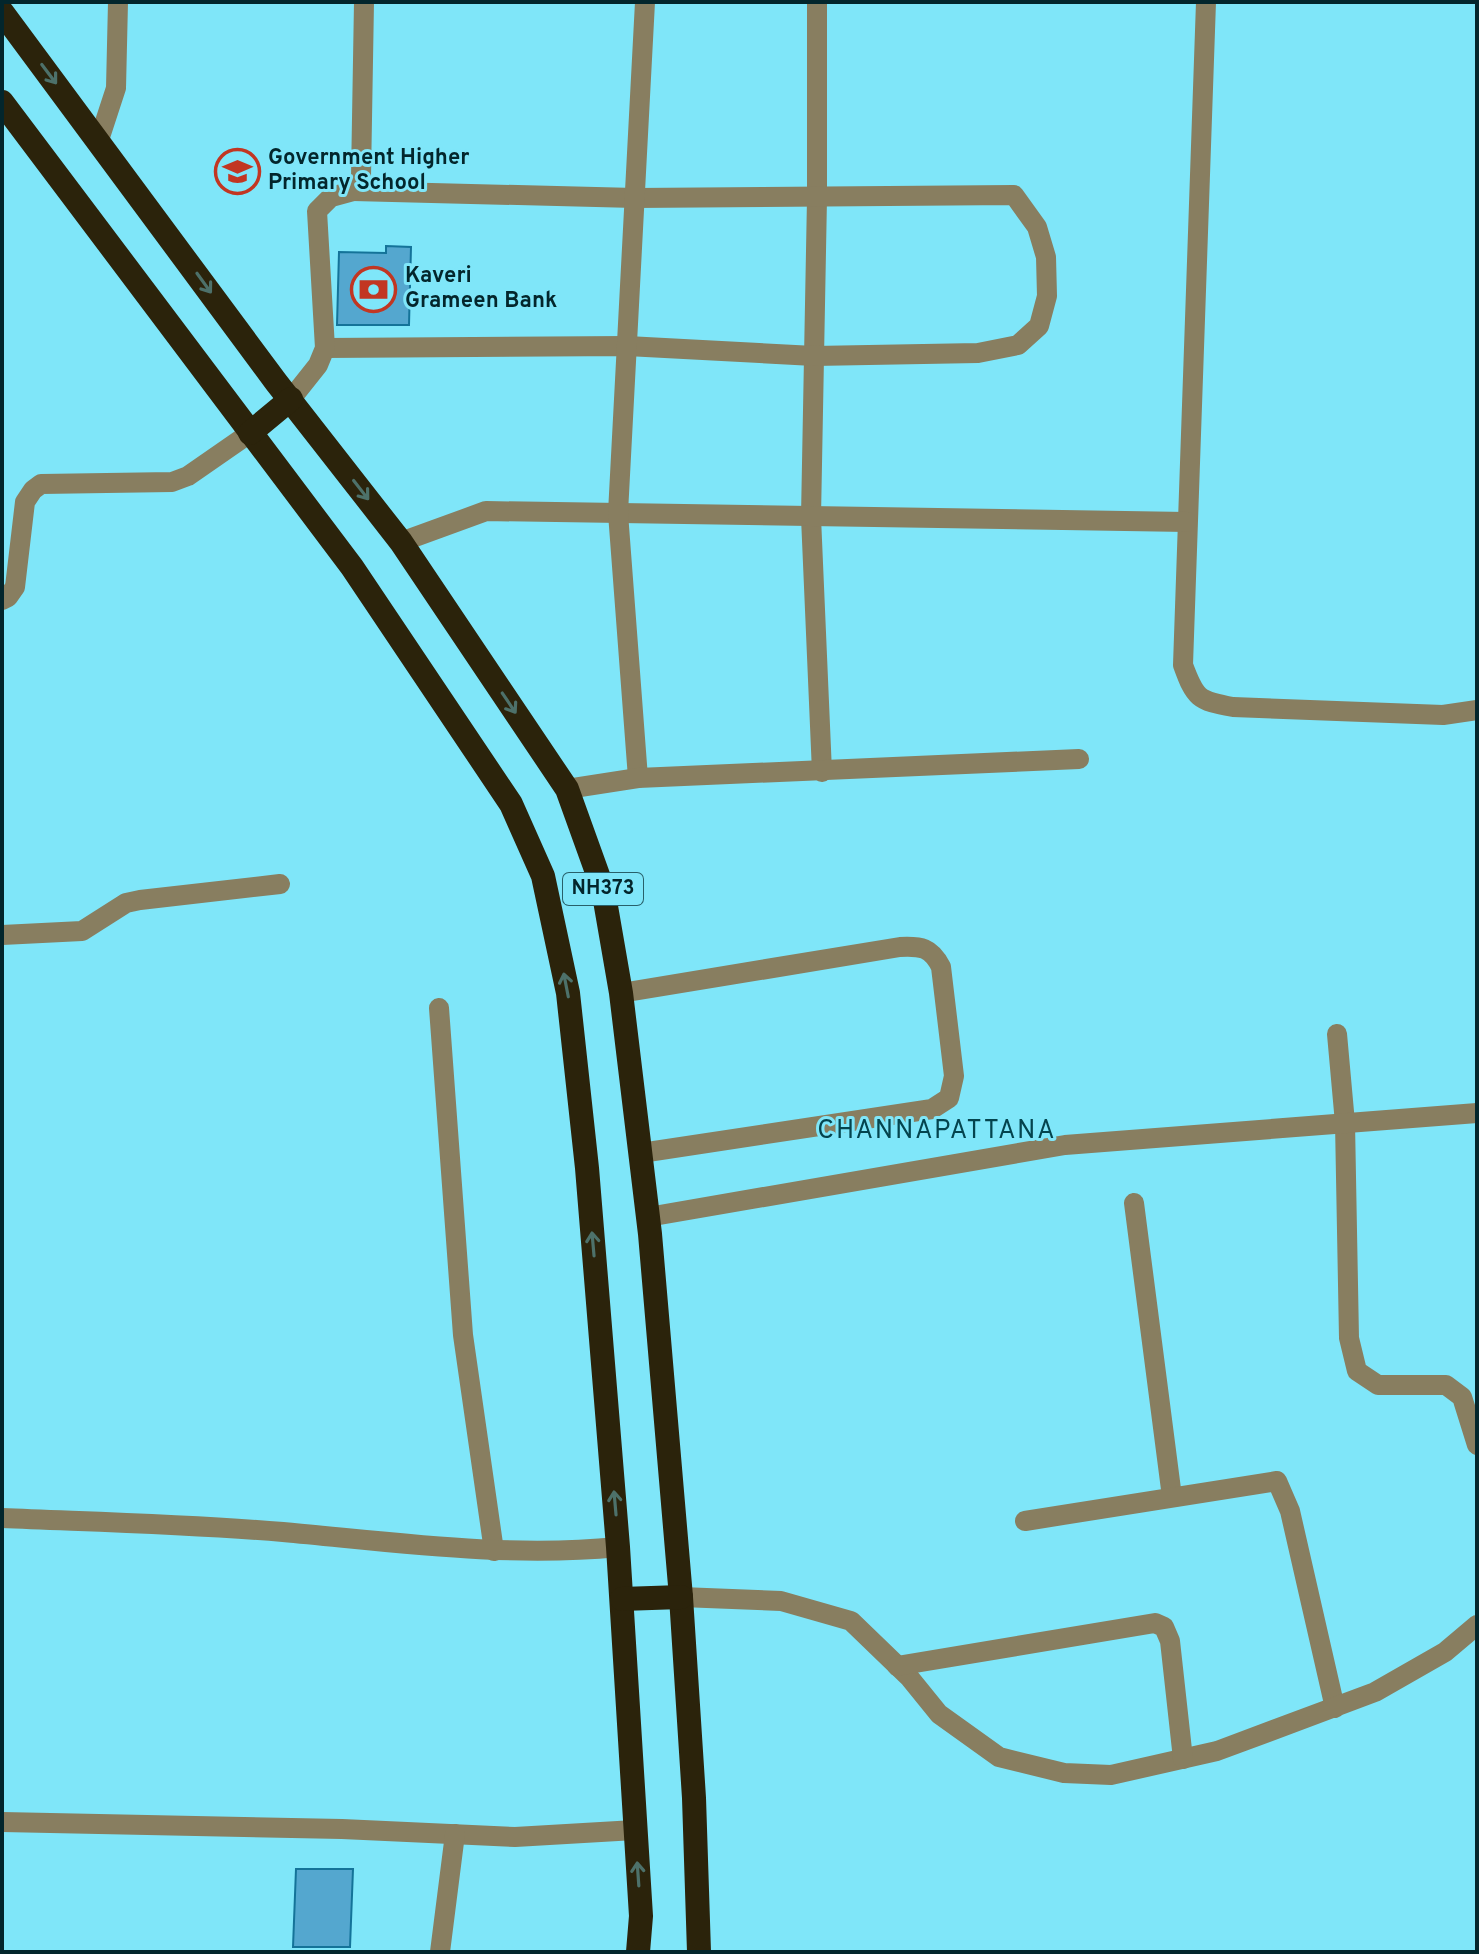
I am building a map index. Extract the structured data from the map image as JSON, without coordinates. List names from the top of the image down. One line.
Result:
{"streets":{"highway":["NH373"]},"districts":["CHANNAPATTANA"],"places":{"school or university":["Government Higher Primary School"],"bank":["Kaveri Grameen Bank"]}}
